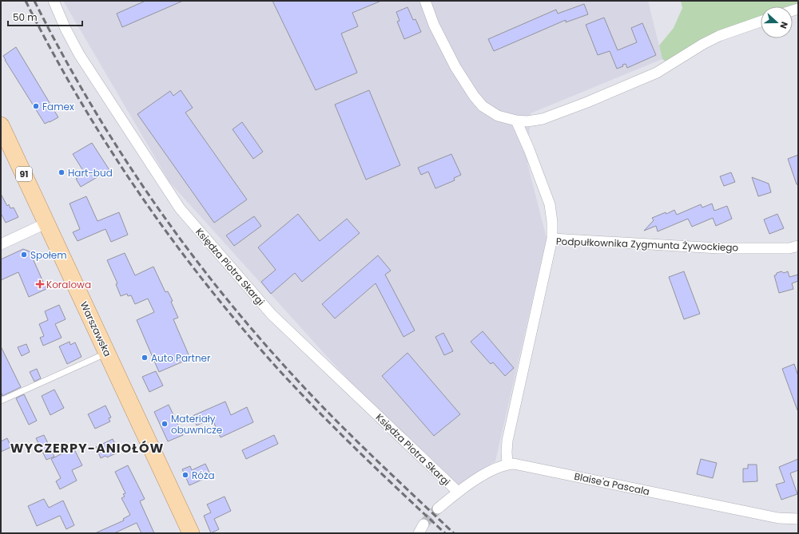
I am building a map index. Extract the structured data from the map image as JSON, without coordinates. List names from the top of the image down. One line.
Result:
{"streets":{"main road":["91","Warszawska"],"street":["Podpułkownika Zygmunta Żywockiego","Księdza Piotra Skargi","Blaise'a Pascala"]},"crossings":[["Podpułkownika Zygmunta Żywockiego","Blaise'a Pascala"],["Księdza Piotra Skargi","Blaise'a Pascala"]],"districts":["WYCZERPY-ANIOŁÓW"],"places":{"other":["Famex","Hart-bud","Społem","Auto Partner","Materiały obuwnicze","Róża"],"health":["Koralowa"]},"scale_bar":"50 m","north":"right"}
